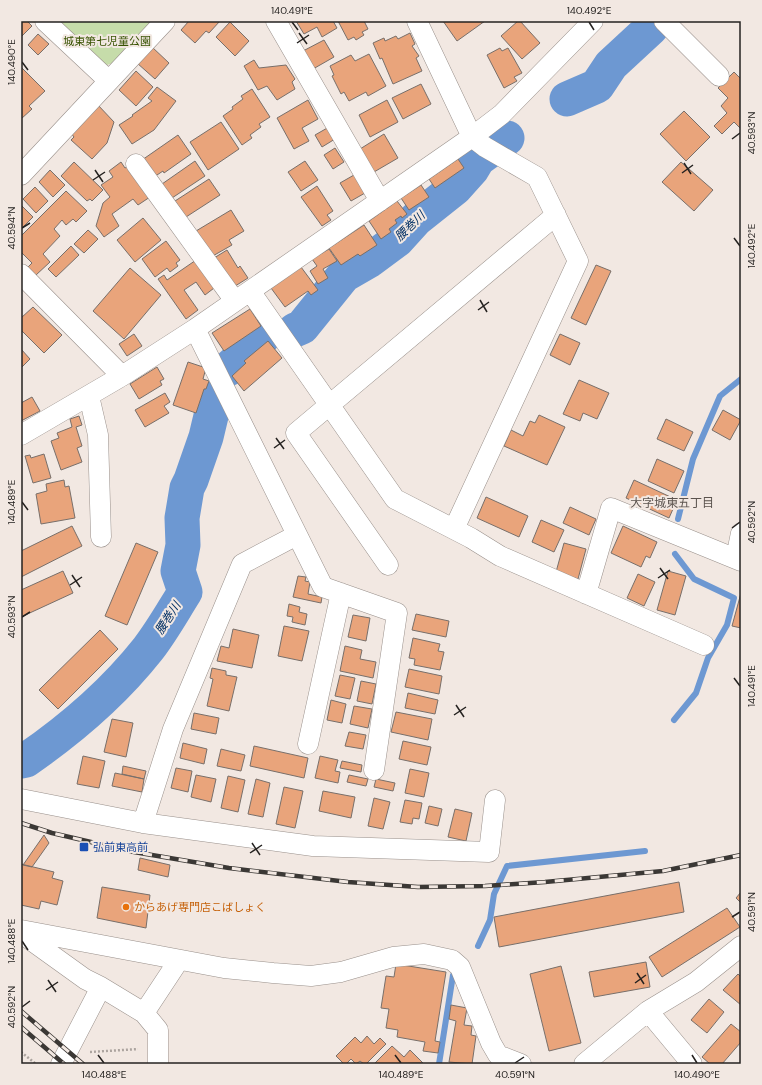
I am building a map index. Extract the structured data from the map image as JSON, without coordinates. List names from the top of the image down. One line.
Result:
{"districts":["大字城東五丁目"],"water":["腰巻川"],"parks":["城東第七児童公園"],"places":{"transit":["弘前東高前"],"other":["からあげ専門店こばしょく"]},"coordinates":["140.491°E","140.492°E","140.490°E","40.593°N","40.594°N","140.489°E","40.592°N","40.591°N","140.488°E"]}
